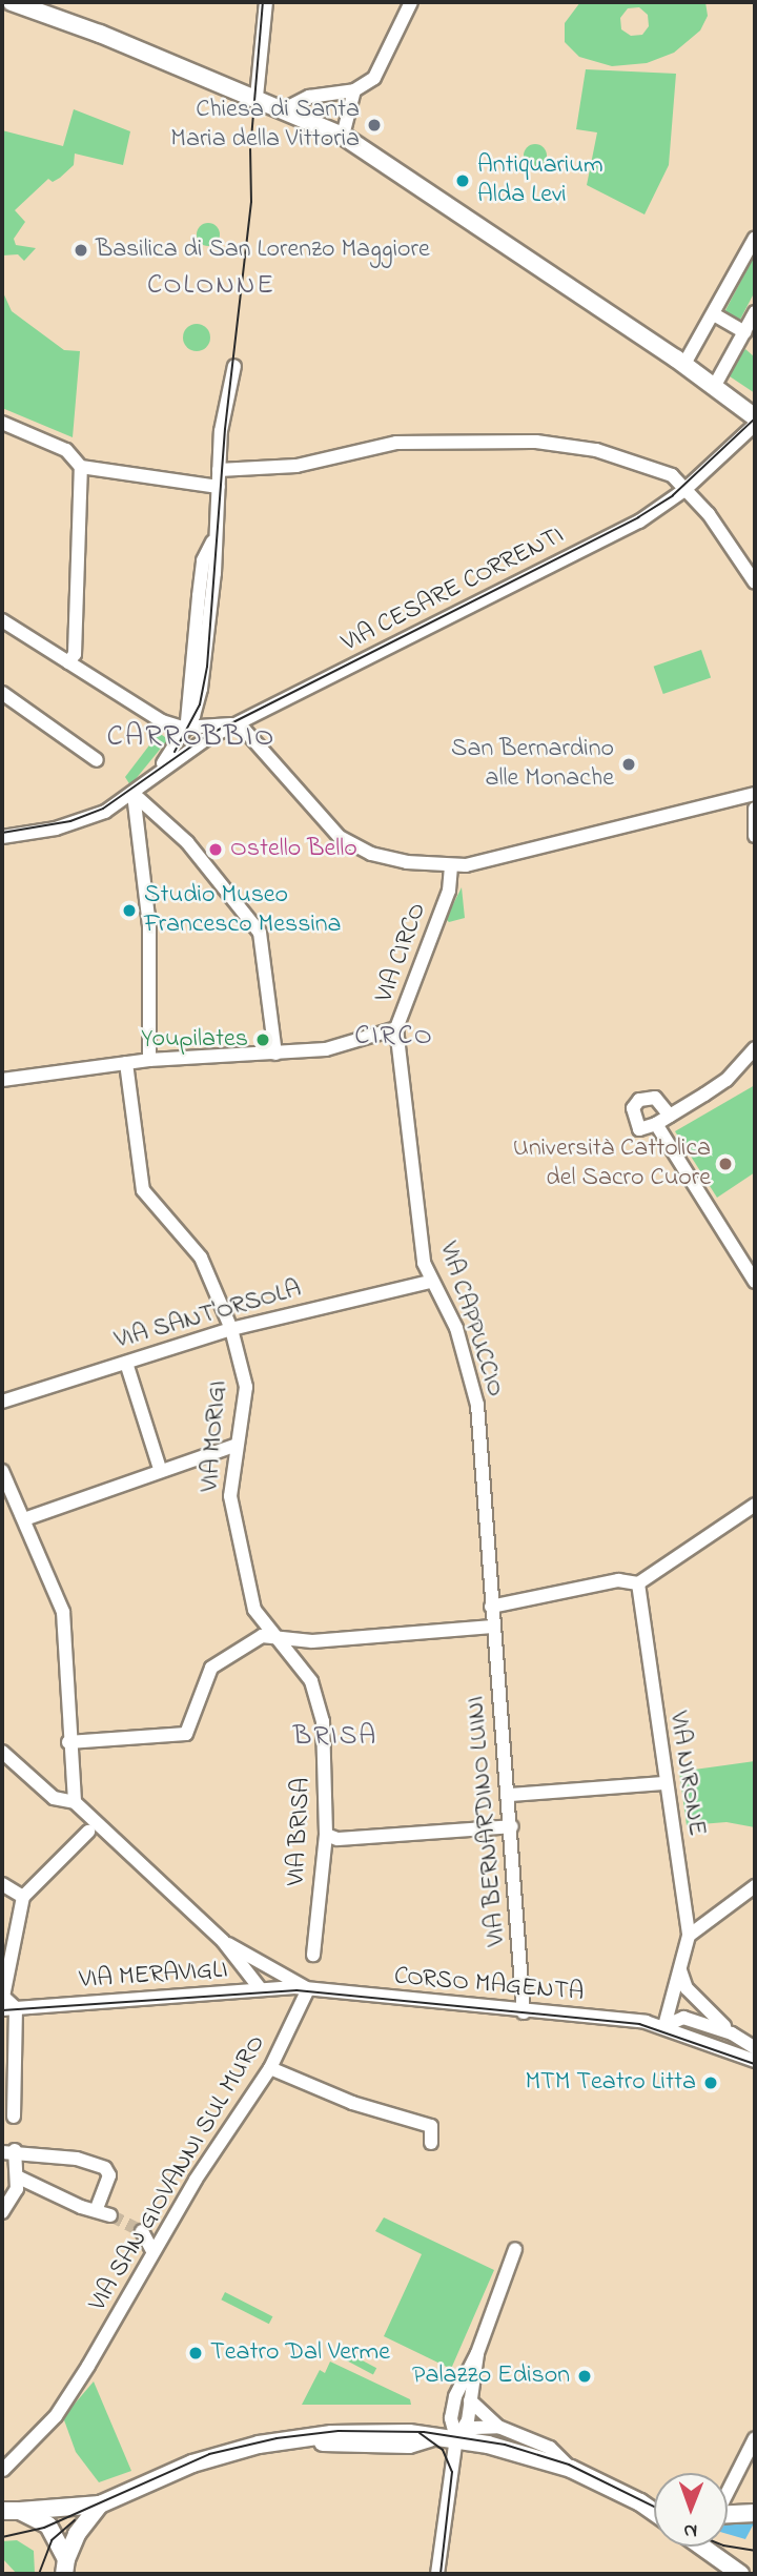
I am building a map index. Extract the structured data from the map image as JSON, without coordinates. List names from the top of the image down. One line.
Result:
{"streets":{"street":["VIA CESARE CORRENTI","VIA CIRCO","VIA SANT'ORSOLA","VIA CAPPUCCIO","VIA MORIGI","VIA NIRONE","VIA BERNARDINO LUINI","VIA BRISA","VIA MERAVIGLI","CORSO MAGENTA","VIA SAN GIOVANNI SUL MURO"]},"crossings":[["VIA CIRCO","VIA CAPPUCCIO"],["VIA CIRCO","VIA MORIGI"],["VIA SANT'ORSOLA","VIA CAPPUCCIO"],["VIA SANT'ORSOLA","VIA MORIGI"],["VIA CAPPUCCIO","VIA BERNARDINO LUINI"],["VIA MORIGI","VIA BRISA"],["VIA NIRONE","CORSO MAGENTA"],["VIA BERNARDINO LUINI","CORSO MAGENTA"],["VIA MERAVIGLI","CORSO MAGENTA"],["VIA MERAVIGLI","VIA SAN GIOVANNI SUL MURO"],["CORSO MAGENTA","VIA SAN GIOVANNI SUL MURO"]],"districts":["COLONNE","CARROBBIO","CIRCO","BRISA"],"places":["Chiesa di Santa Maria della Vittoria","Antiquarium Alda Levi","Basilica di San Lorenzo Maggiore","San Bernardino alle Monache","Ostello Bello","Studio Museo Francesco Messina","Youpilates","Università Cattolica del Sacro Cuore","MTM Teatro Litta","Teatro Dal Verme","Palazzo Edison"],"north":"bottom"}
